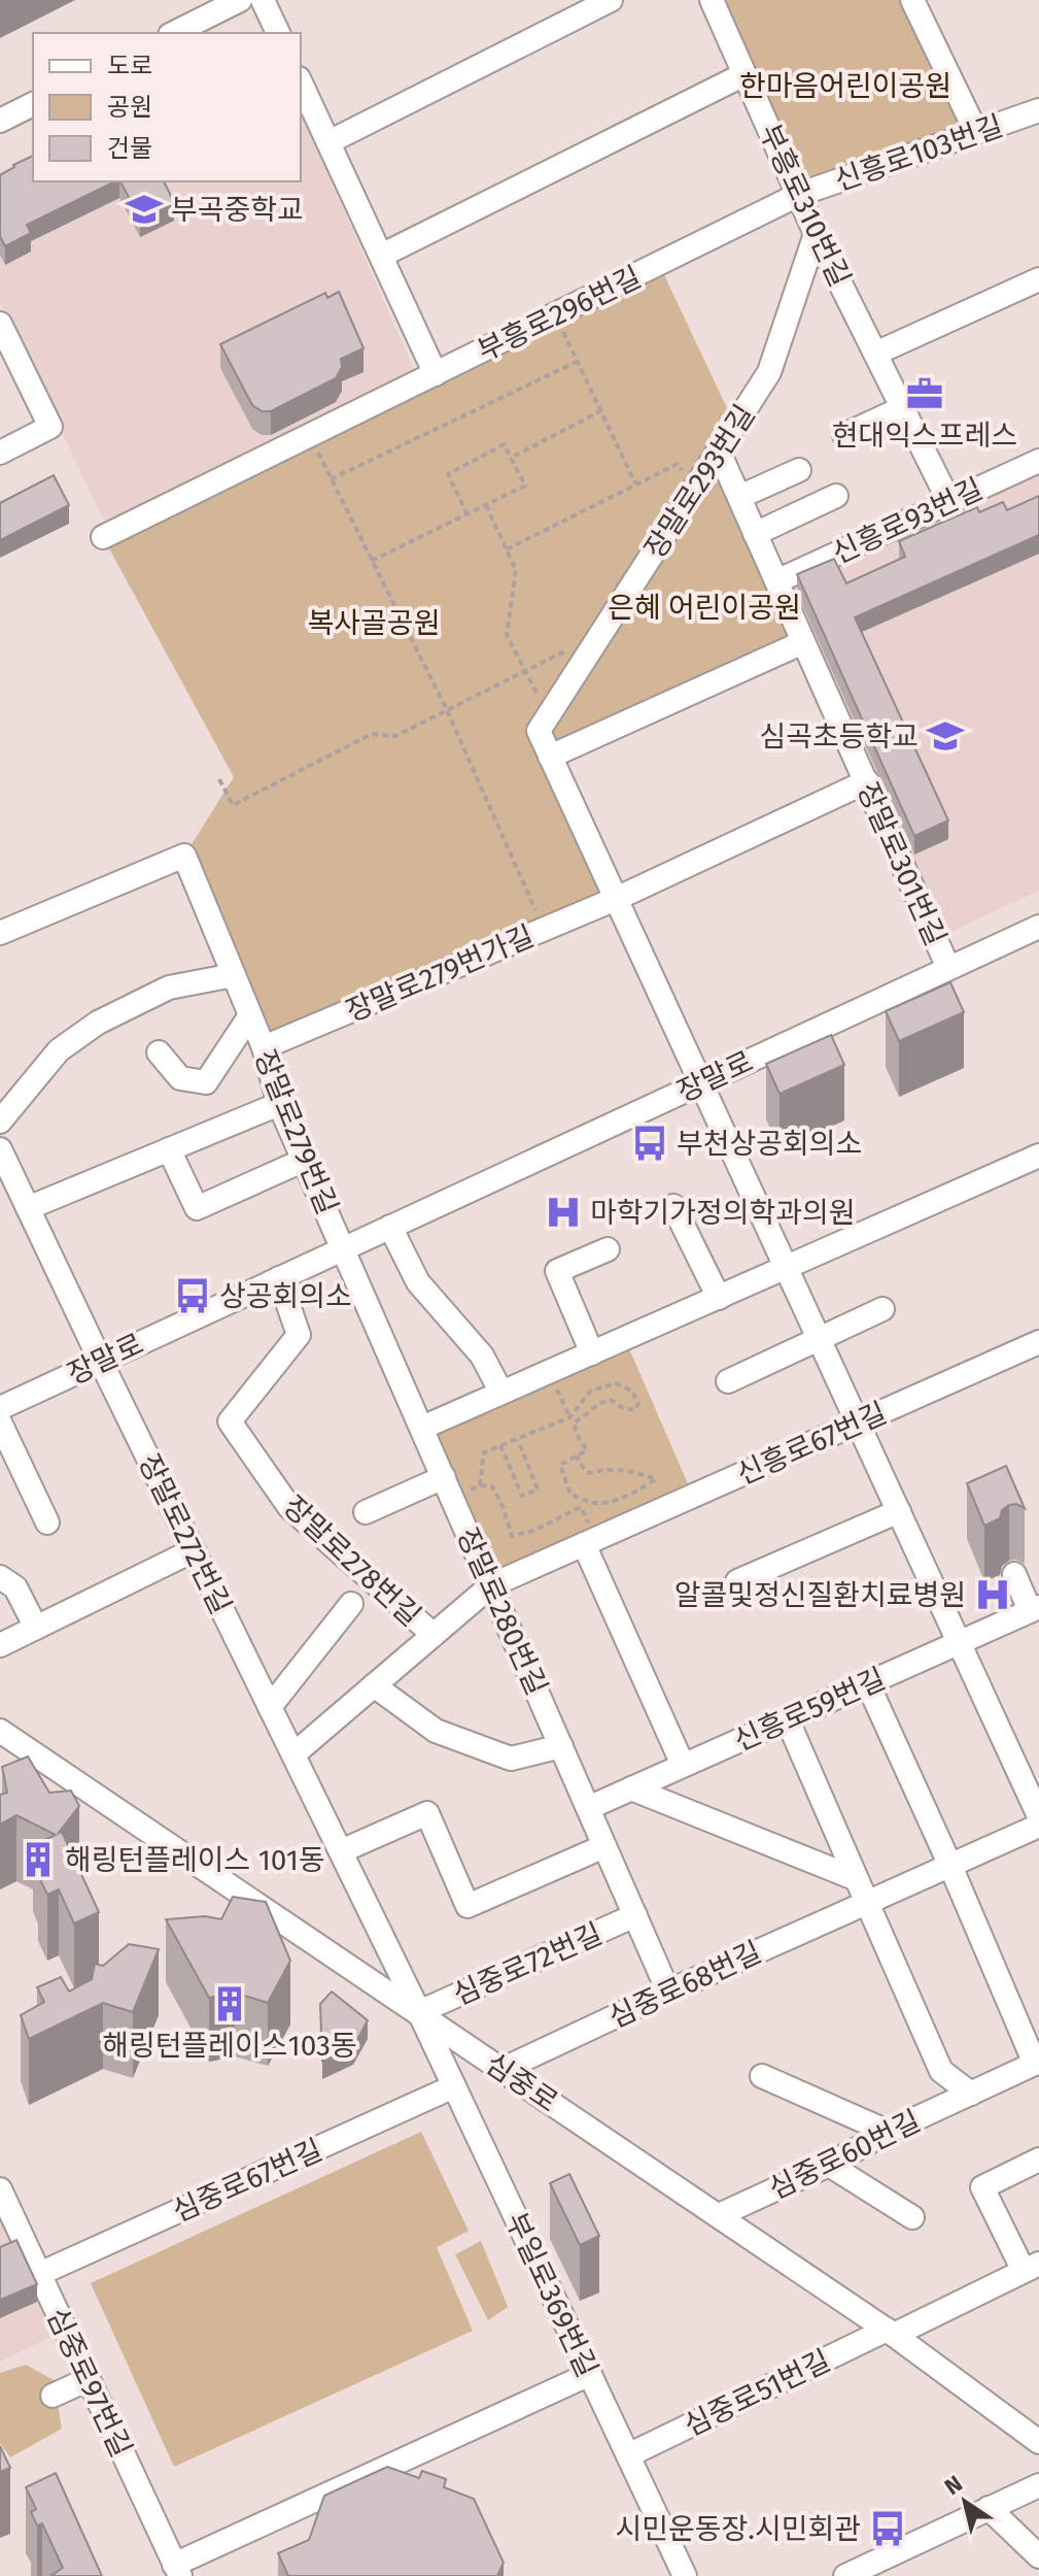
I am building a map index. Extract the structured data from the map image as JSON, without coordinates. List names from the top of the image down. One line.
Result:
{"streets":{"street":["신흥로103번길","부흥로310번길","부흥로296번길","장말로293번길","신흥로93번길","장말로301번길","장말로279번가길","장말로","장말로279번길","신흥로67번길","장말로272번길","장말로278번길","장말로280번길","신흥로59번길","심중로72번길","심중로68번길","심중로","심중로60번길","심중로67번길","부일로369번길","심중로97번길","심중로51번길"]},"crossings":[["신흥로103번길","부흥로310번길"],["신흥로103번길","부흥로296번길"],["부흥로310번길","부흥로296번길"],["부흥로310번길","장말로293번길"],["부흥로310번길","신흥로93번길"],["장말로293번길","장말로301번길"],["신흥로93번길","장말로301번길"],["장말로301번길","장말로"],["장말로279번가길","장말로279번길"],["장말로","장말로279번길"],["장말로","장말로272번길"],["장말로","장말로278번길"],["장말로","장말로280번길"],["장말로279번길","장말로280번길"],["신흥로67번길","장말로272번길"],["신흥로67번길","장말로278번길"],["신흥로67번길","장말로280번길"],["장말로272번길","심중로72번길"],["장말로272번길","심중로"],["장말로272번길","부일로369번길"],["장말로280번길","신흥로59번길"],["장말로280번길","심중로72번길"],["장말로280번길","심중로68번길"],["심중로72번길","심중로"],["심중로72번길","부일로369번길"],["심중로68번길","심중로"],["심중로68번길","심중로60번길"],["심중로","심중로60번길"],["심중로","부일로369번길"],["심중로","심중로51번길"],["심중로67번길","부일로369번길"],["심중로67번길","심중로97번길"],["부일로369번길","심중로51번길"]],"parks":["한마음어린이공원","은혜 어린이공원","복사골공원"],"places":{"school or university":["부곡중학교","심곡초등학교"],"office":["현대익스프레스"],"bus stop":["부천상공회의소","상공회의소","시민운동장.시민회관"],"hospital":["마학기가정의학과의원","알콜및정신질환치료병원"],"building":["해링턴플레이스 101동","해링턴플레이스103동"]},"legend":["도로","공원","건물"],"north":"top left"}
